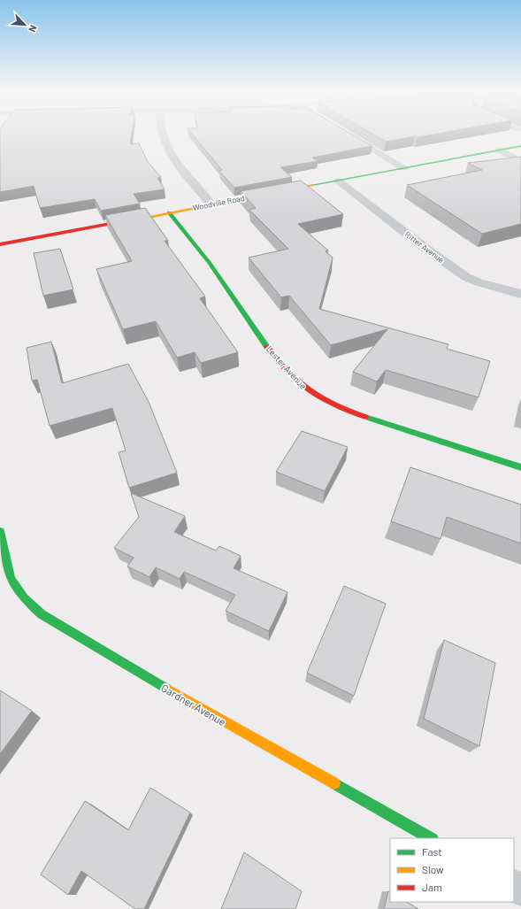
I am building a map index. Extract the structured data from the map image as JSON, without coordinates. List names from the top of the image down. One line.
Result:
{"streets":{"street":["Woodville Road","Ritter Avenue","Lester Avenue","Gardner Avenue"]},"crossings":[["Woodville Road","Ritter Avenue"],["Woodville Road","Lester Avenue"]],"legend":["Fast","Slow","Jam"],"north":"bottom right"}
